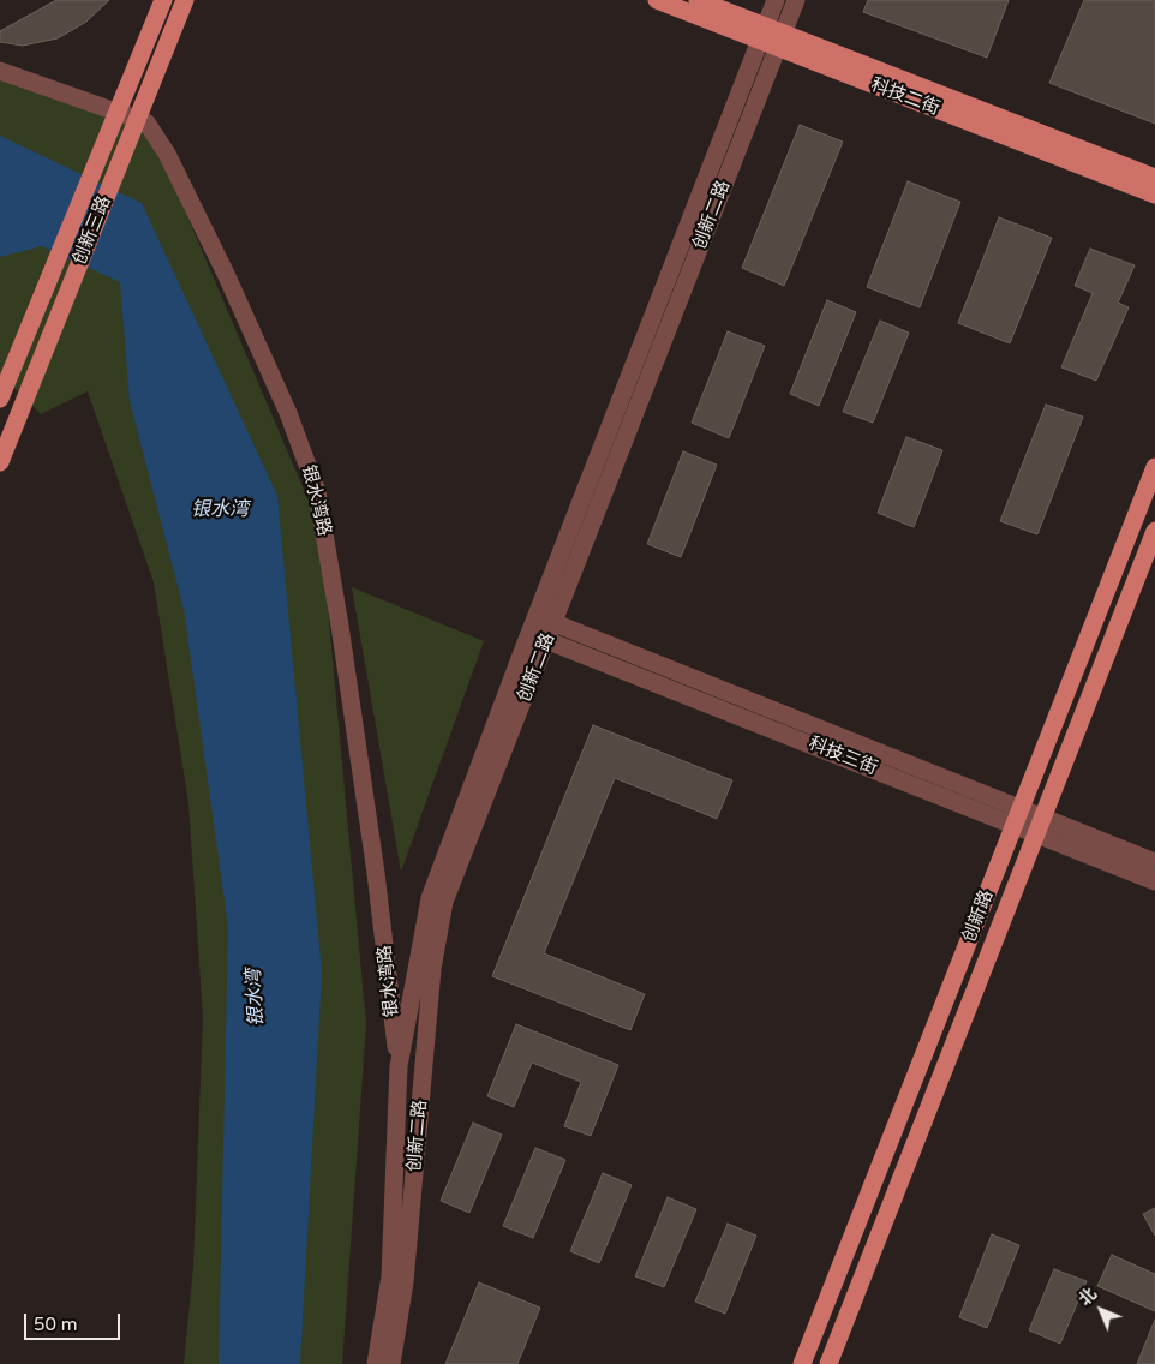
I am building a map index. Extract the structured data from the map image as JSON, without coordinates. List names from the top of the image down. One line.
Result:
{"streets":{"main road":["科技二街","创新三路","创新路"],"street":["创新二路","银水湾路","科技三街"]},"crossings":[["科技二街","创新二路"],["创新二路","银水湾路"],["创新二路","科技三街"],["创新三路","银水湾路"],["科技三街","创新路"]],"water":["银水湾"],"scale_bar":"50 m","north":"top left"}
